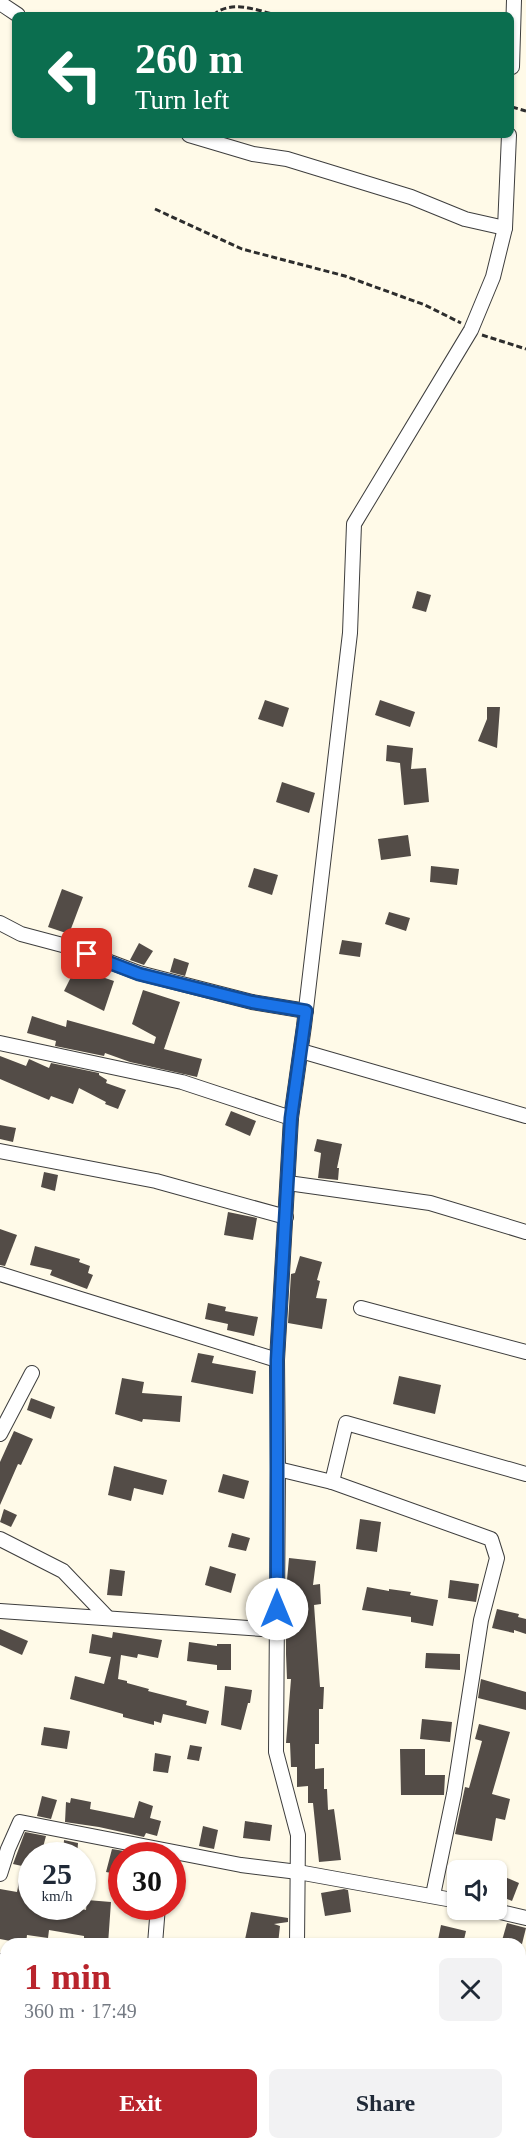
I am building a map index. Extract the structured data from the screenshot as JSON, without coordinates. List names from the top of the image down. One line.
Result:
{"page":{"turn":["260 m","Turn left"],"speed":"25 km/h","limit":"30","heading":["1 min","360 m · 17:49"],"buttons":["Exit","Share"]}}
